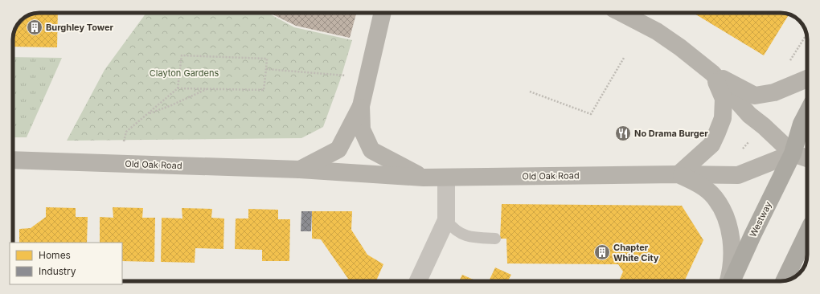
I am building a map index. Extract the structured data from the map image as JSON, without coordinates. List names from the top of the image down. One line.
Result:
{"streets":{"highway":["Westway"],"street":["Old Oak Road"]},"crossings":[["Old Oak Road","Westway"]],"parks":["Clayton Gardens"],"places":{"building":["Burghley Tower","Chapter White City"],"restaurant":["No Drama Burger"]},"legend":["Homes","Industry"]}
